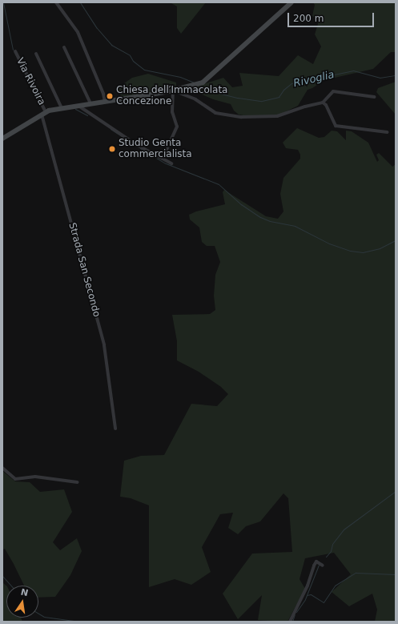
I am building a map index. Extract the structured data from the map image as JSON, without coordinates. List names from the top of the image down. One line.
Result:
{"streets":{"street":["Via Rivoira","Strada San Secondo"]},"crossings":[["Via Rivoira","Strada San Secondo"]],"water":["Rivoglia"],"places":["Chiesa dell′Immacolata Concezione","Studio Genta commercialista"],"scale_bar":"200 m","north":"top"}
